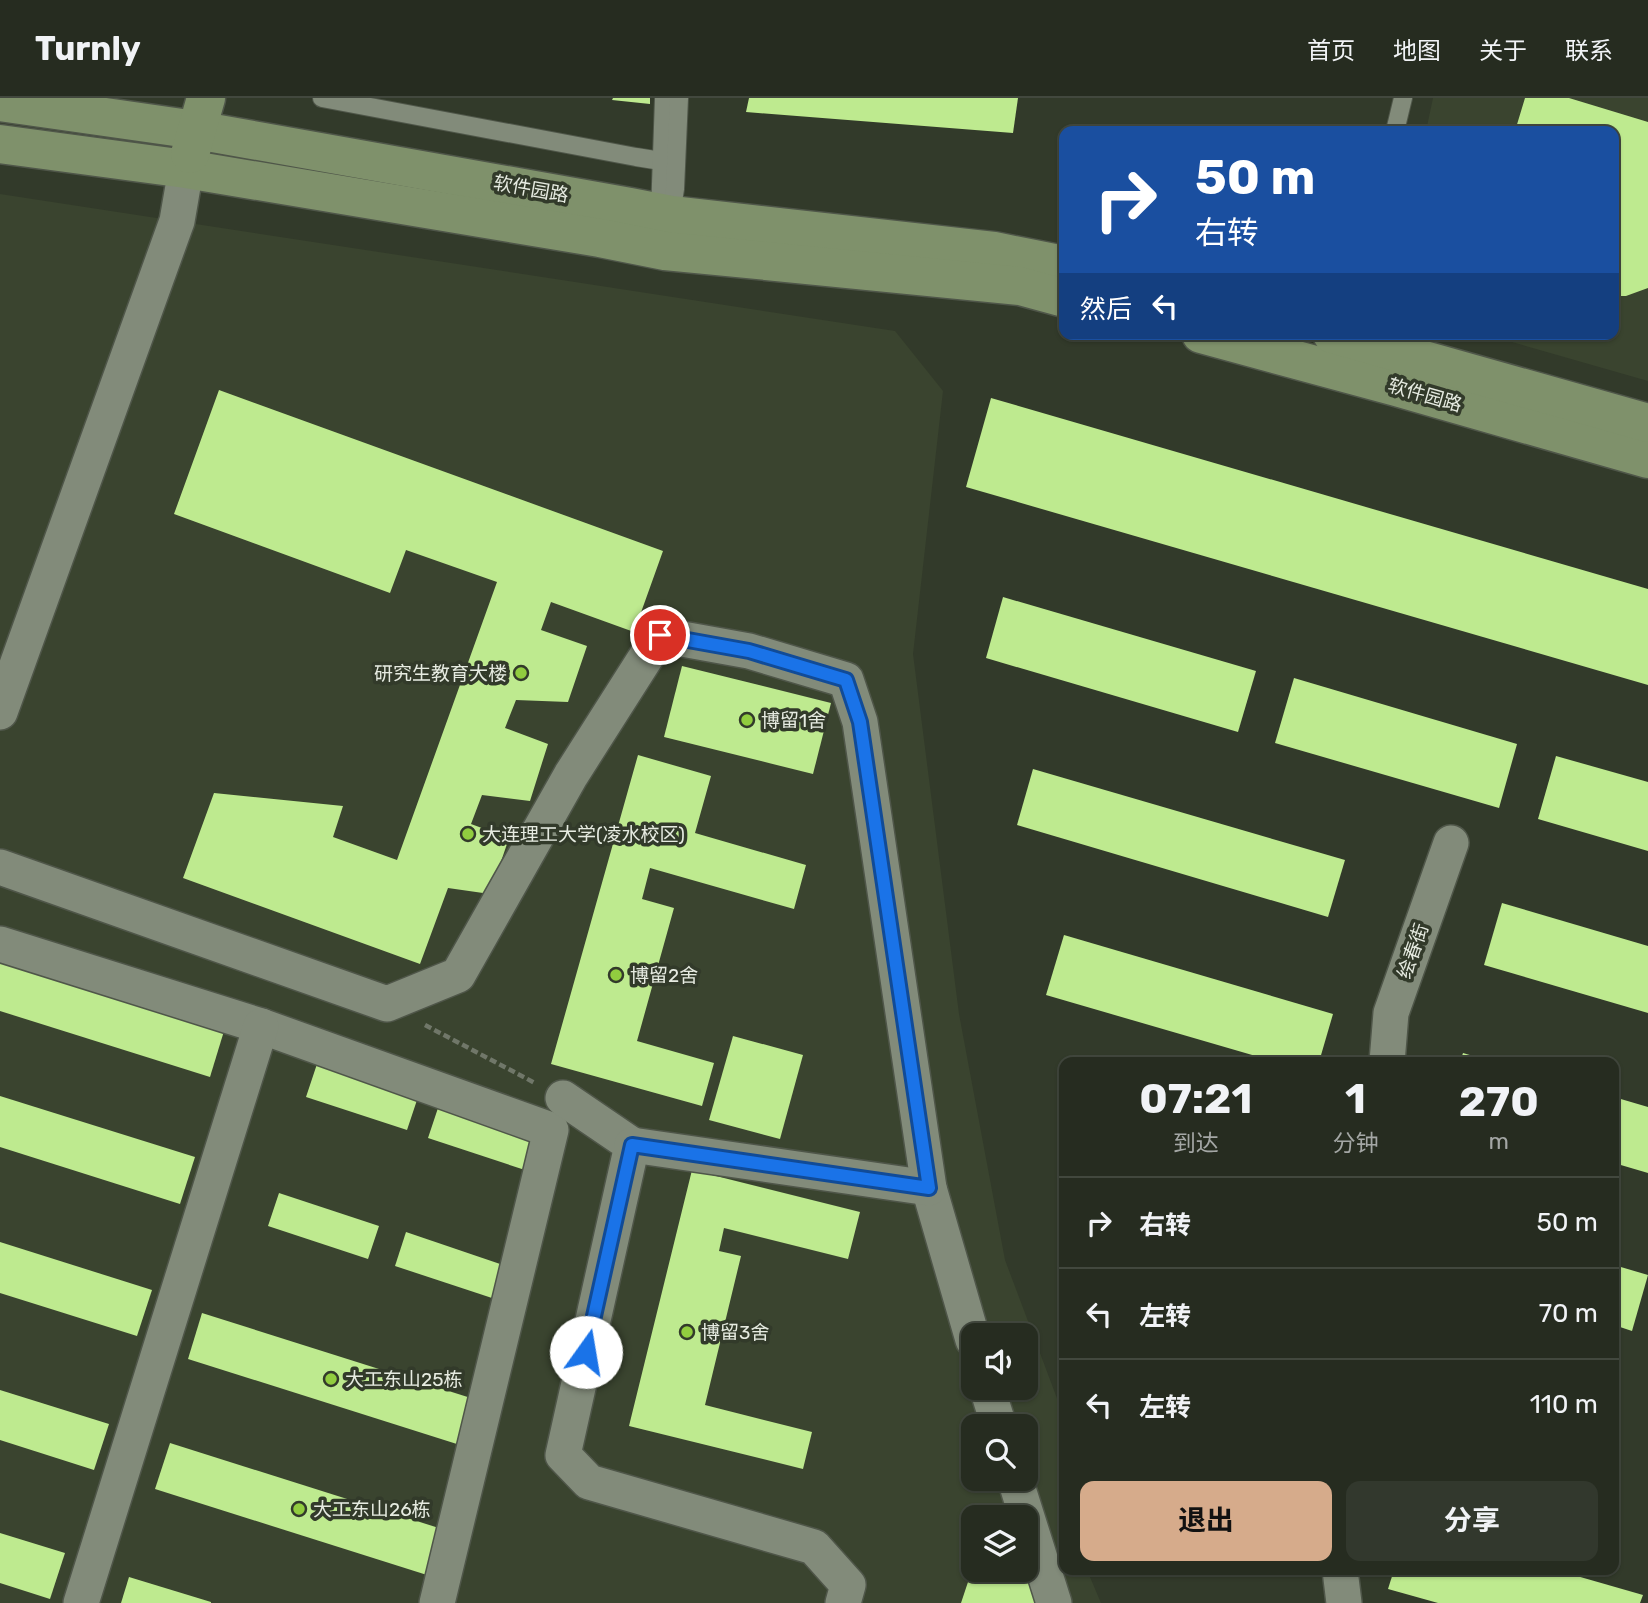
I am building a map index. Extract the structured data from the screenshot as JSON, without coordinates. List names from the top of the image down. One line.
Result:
{"streets":{"main road":["软件园路"],"street":["绘春街"]},"places":["研究生教育大楼","博留1舍","大连理工大学(凌水校区)","博留2舍","博留3舍","大工东山25栋","大工东山26栋"],"page":{"header":"Turnly","nav":["首页","地图","关于","联系"],"turn":["50 m","右转"],"then":"然后","eta":["07:21","到达","1","分钟","270","m"],"list":[{"name":"右转","value":"50 m"},{"name":"左转","value":"70 m"},{"name":"左转","value":"110 m"}],"buttons":["退出","分享"]}}
